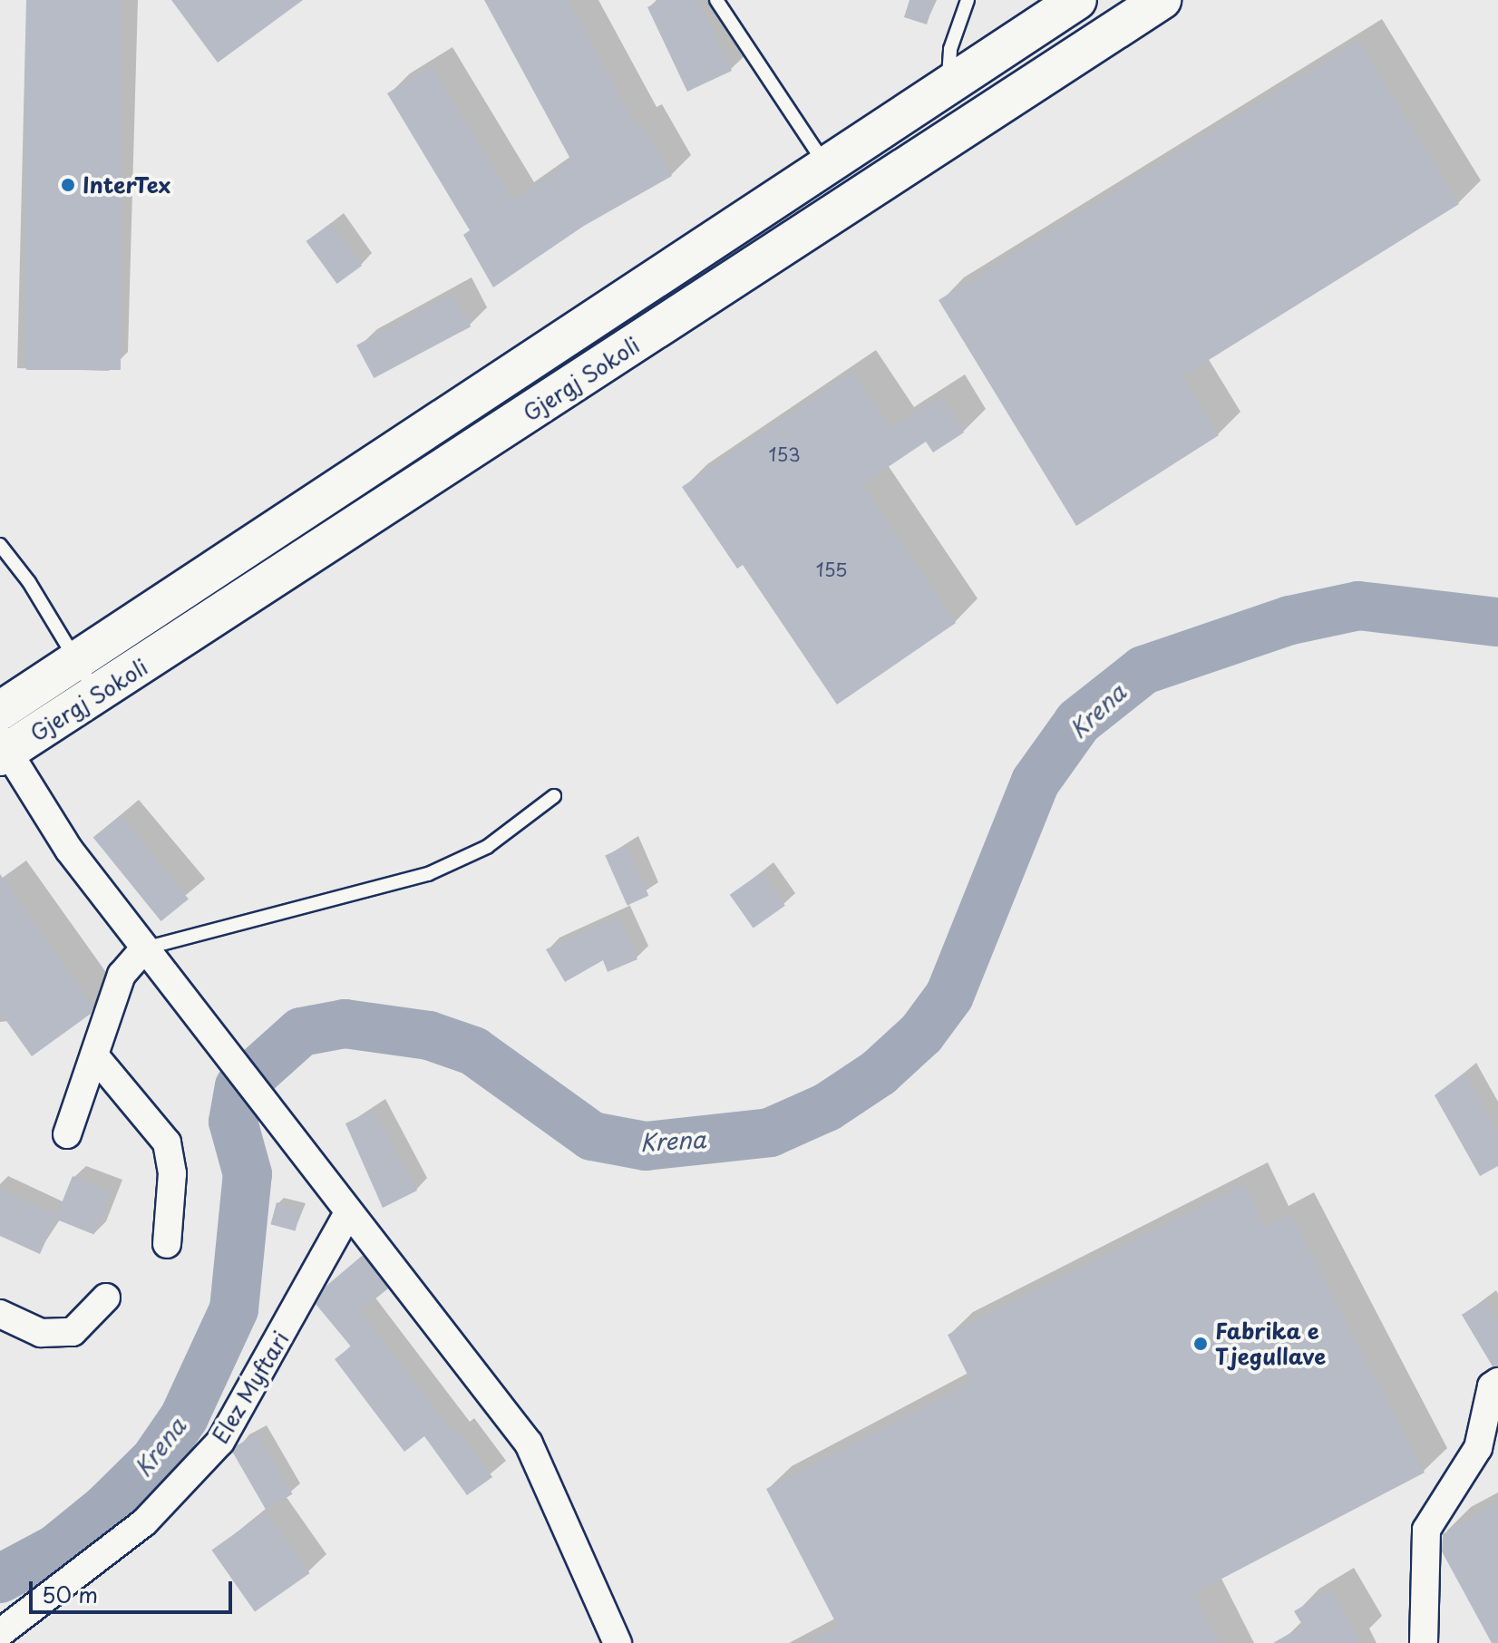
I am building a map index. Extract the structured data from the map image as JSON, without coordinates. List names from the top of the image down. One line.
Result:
{"streets":{"main road":["Gjergj Sokoli"],"street":["Elez Myftari"]},"water":["Krena"],"places":["InterTex","Fabrika e Tjegullave"],"house_numbers":["153","155"],"scale_bar":"50 m"}
